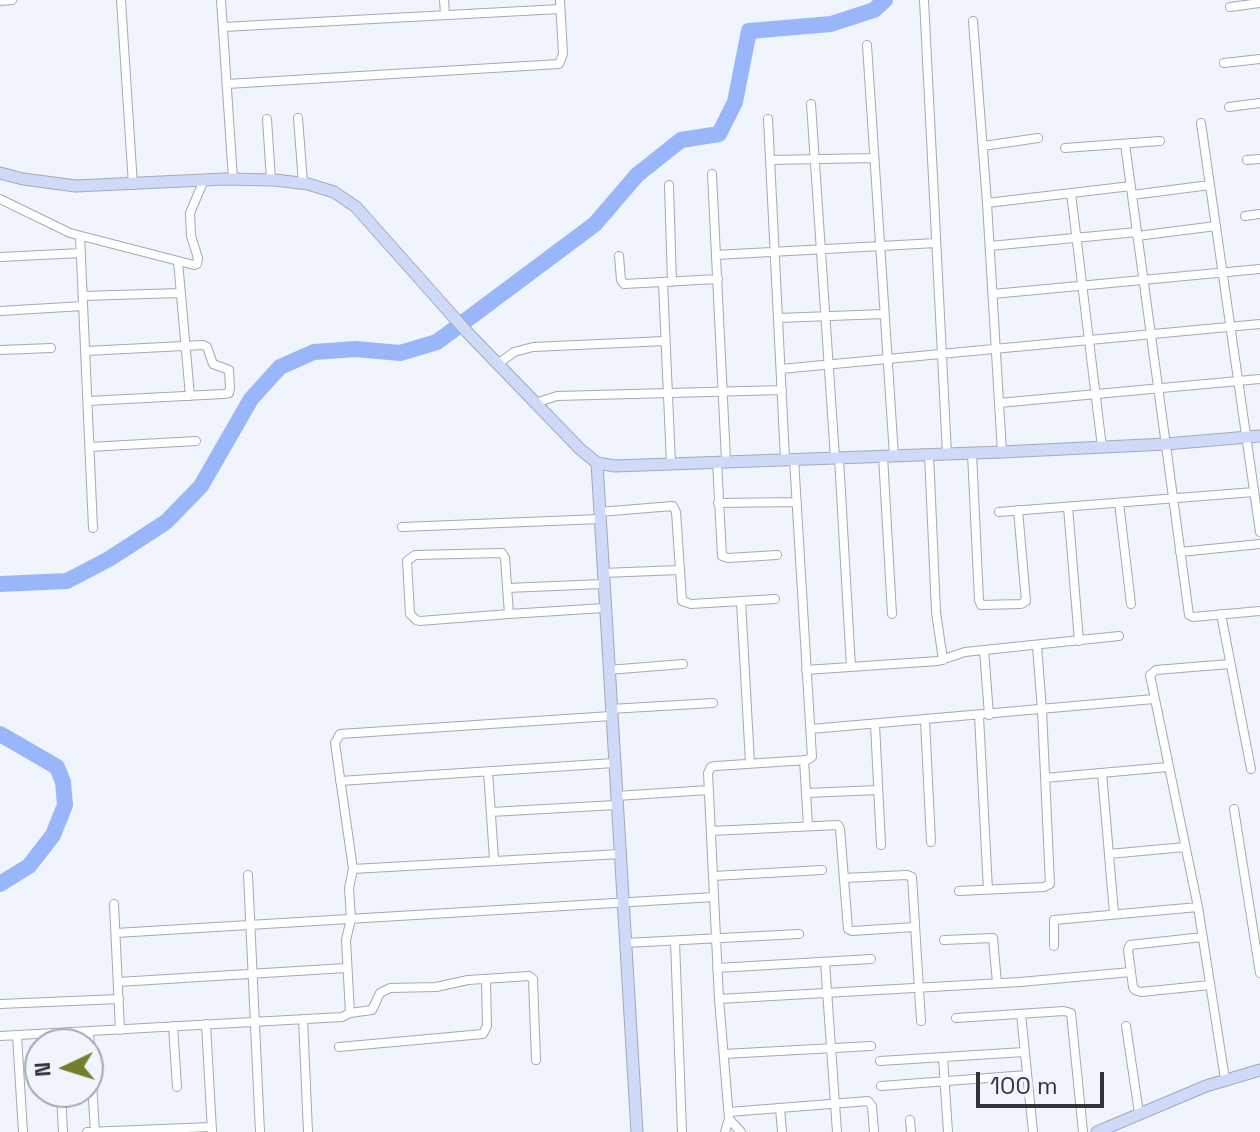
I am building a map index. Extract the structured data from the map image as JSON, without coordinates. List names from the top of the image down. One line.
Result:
{"scale_bar":"100 m","north":"left"}
